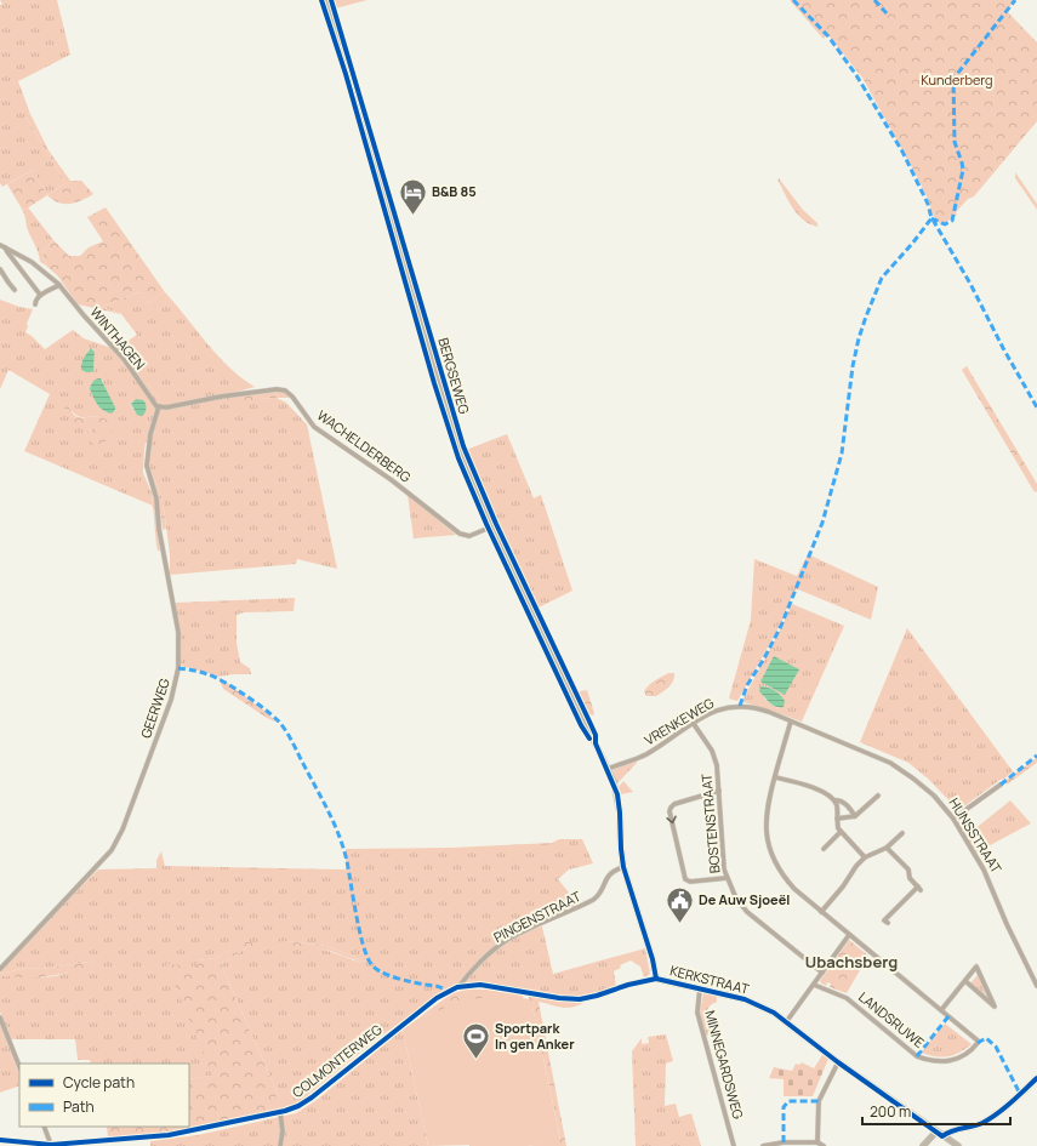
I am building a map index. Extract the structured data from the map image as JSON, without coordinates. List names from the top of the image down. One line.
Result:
{"streets":{"street":["WINTHAGEN","BERGSEWEG","WACHELDERBERG","GEERWEG","VRENKEWEG","BOSTENSTRAAT","HUNSSTRAAT","PINGENSTRAAT","KERKSTRAAT","LANDSRUWE","COLMONTERWEG","MINNEGARDSWEG"]},"crossings":[["WINTHAGEN","WACHELDERBERG"],["WINTHAGEN","GEERWEG"],["BERGSEWEG","WACHELDERBERG"],["BERGSEWEG","VRENKEWEG"],["BERGSEWEG","PINGENSTRAAT"],["BERGSEWEG","KERKSTRAAT"],["WACHELDERBERG","GEERWEG"],["VRENKEWEG","BOSTENSTRAAT"],["VRENKEWEG","HUNSSTRAAT"],["PINGENSTRAAT","KERKSTRAAT"],["KERKSTRAAT","COLMONTERWEG"],["KERKSTRAAT","MINNEGARDSWEG"]],"districts":["Ubachsberg"],"parks":["Kunderberg"],"places":{"hotel":["B&B 85"],"public building":["De Auw Sjoeël"],"sports":["Sportpark In gen Anker"]},"legend":["Cycle path","Path"],"scale_bar":"200 m"}
